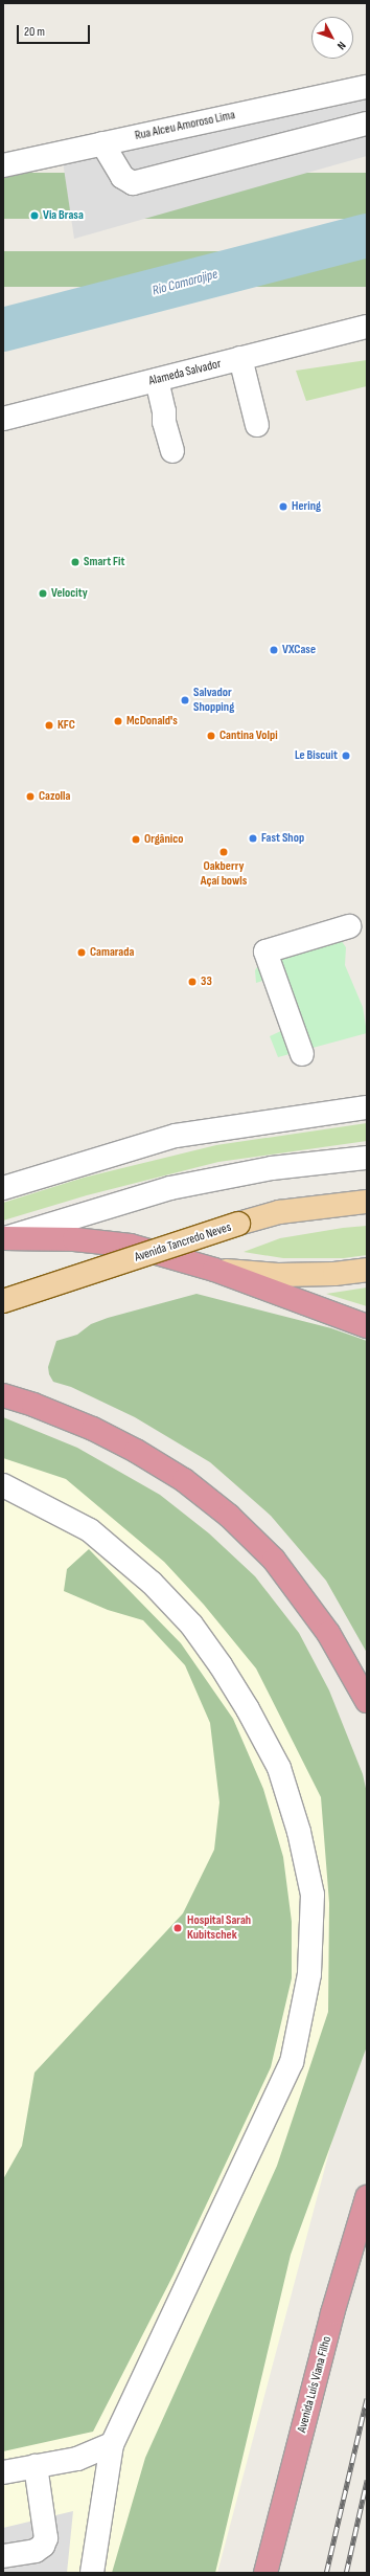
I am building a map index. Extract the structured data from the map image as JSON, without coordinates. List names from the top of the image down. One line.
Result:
{"streets":{"highway":["Avenida Luís Viana Filho"],"main road":["Avenida Tancredo Neves"],"street":["Rua Alceu Amoroso Lima","Alameda Salvador"]},"water":["Rio Camarajipe"],"places":["Via Brasa","Hering","Smart Fit","Velocity","VXCase","Salvador Shopping","McDonald's","KFC","Cantina Volpi","Le Biscuit","Cazolla","Fast Shop","Orgânico","Oakberry Açaí bowls","Camarada","33","Hospital Sarah Kubitschek"],"scale_bar":"20 m","north":"bottom right"}
